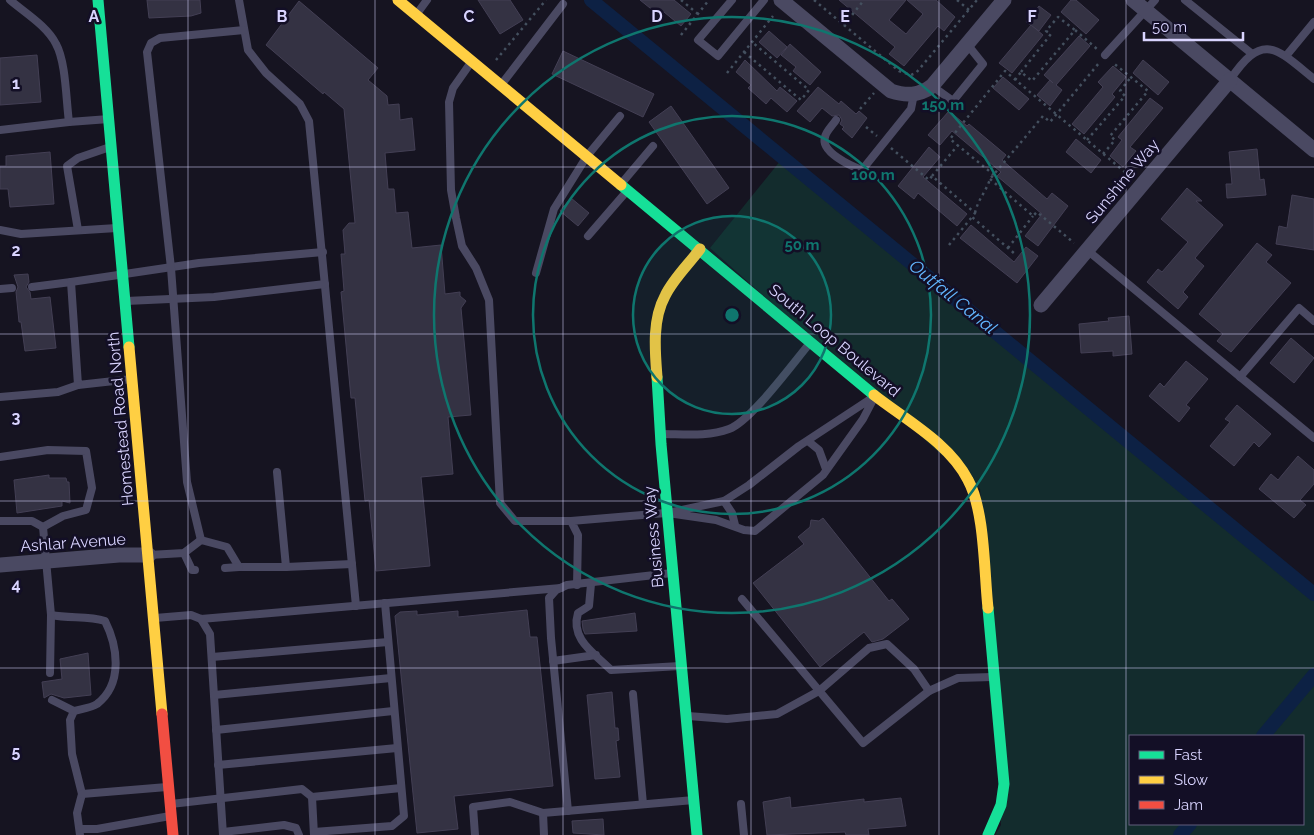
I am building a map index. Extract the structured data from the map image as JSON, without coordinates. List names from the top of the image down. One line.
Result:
{"streets":{"street":["Sunshine Way","South Loop Boulevard","Homestead Road North","Business Way","Ashlar Avenue"]},"crossings":[["South Loop Boulevard","Business Way"],["Homestead Road North","Ashlar Avenue"]],"water":["Outfall Canal"],"legend":["Fast","Slow","Jam"],"scale_bar":"50 m","grid":{"columns":["A","B","C","D","E","F"],"rows":["1","2","3","4","5"]},"rings":["150 m","100 m","50 m"]}
